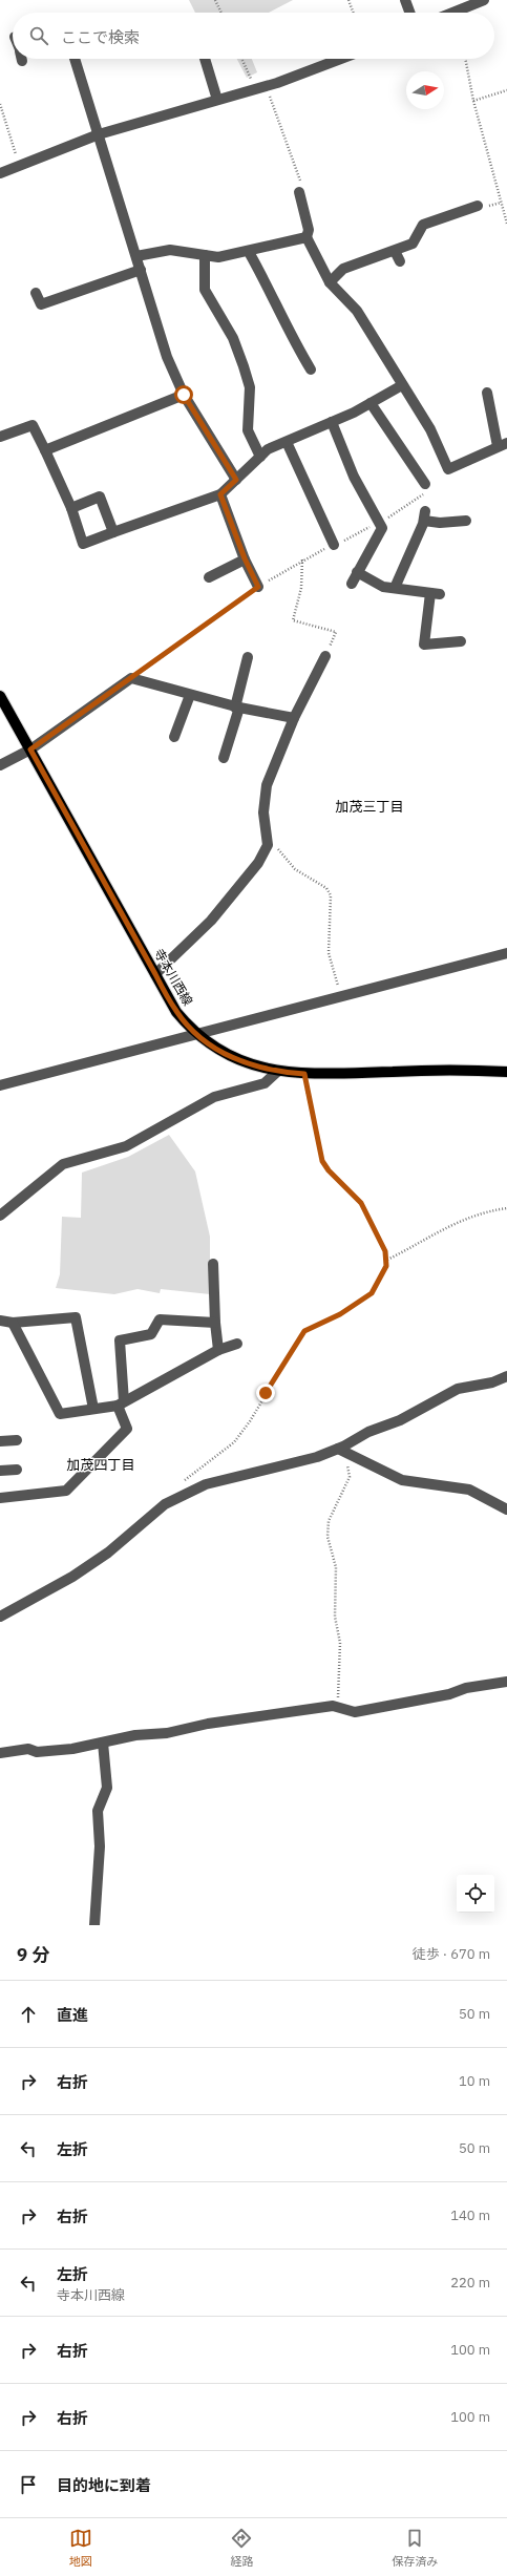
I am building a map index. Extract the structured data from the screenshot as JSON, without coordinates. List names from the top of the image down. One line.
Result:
{"streets":{"main road":["寺本川西線"]},"districts":["加茂三丁目","加茂四丁目"],"north":"right","page":{"search":"ここで検索","heading":["9 分","徒歩 · 670 m"],"list":[["直進","50 m"],["右折","10 m"],["左折","50 m"],["右折","140 m"],["左折","寺本川西線","220 m"],["右折","100 m"],["右折","100 m"],"目的地に到着"],"nav":["地図","経路","保存済み"]}}
